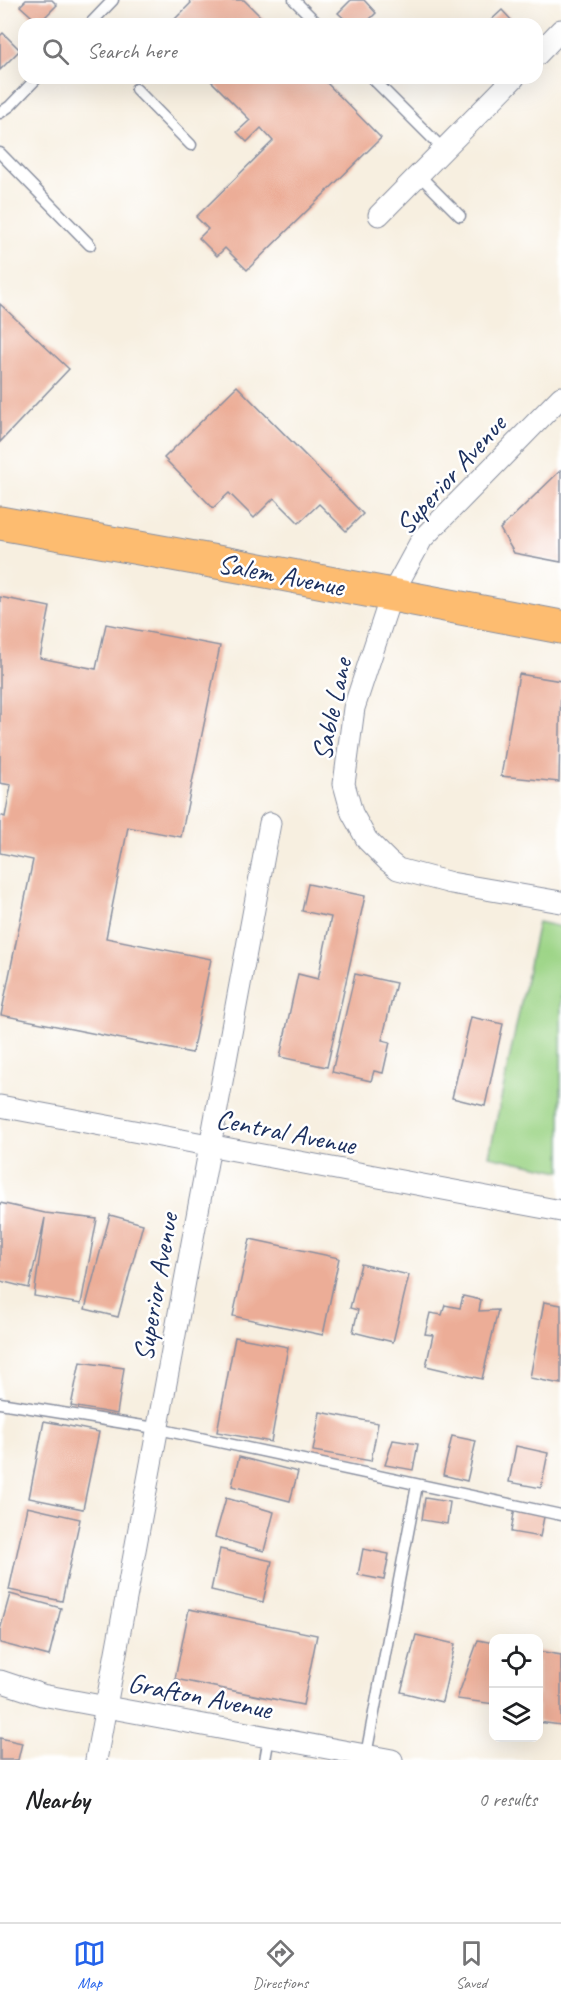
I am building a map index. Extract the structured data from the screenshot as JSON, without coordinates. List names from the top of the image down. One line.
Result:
{"streets":{"main road":["Salem Avenue"],"street":["Superior Avenue","Sable Lane","Central Avenue","Grafton Avenue"]},"crossings":[["Superior Avenue","Salem Avenue"],["Superior Avenue","Sable Lane"],["Superior Avenue","Central Avenue"],["Superior Avenue","Grafton Avenue"],["Salem Avenue","Sable Lane"]],"page":{"search":"Search here","heading":["Nearby","0 results"],"nav":["Map","Directions","Saved"]}}
